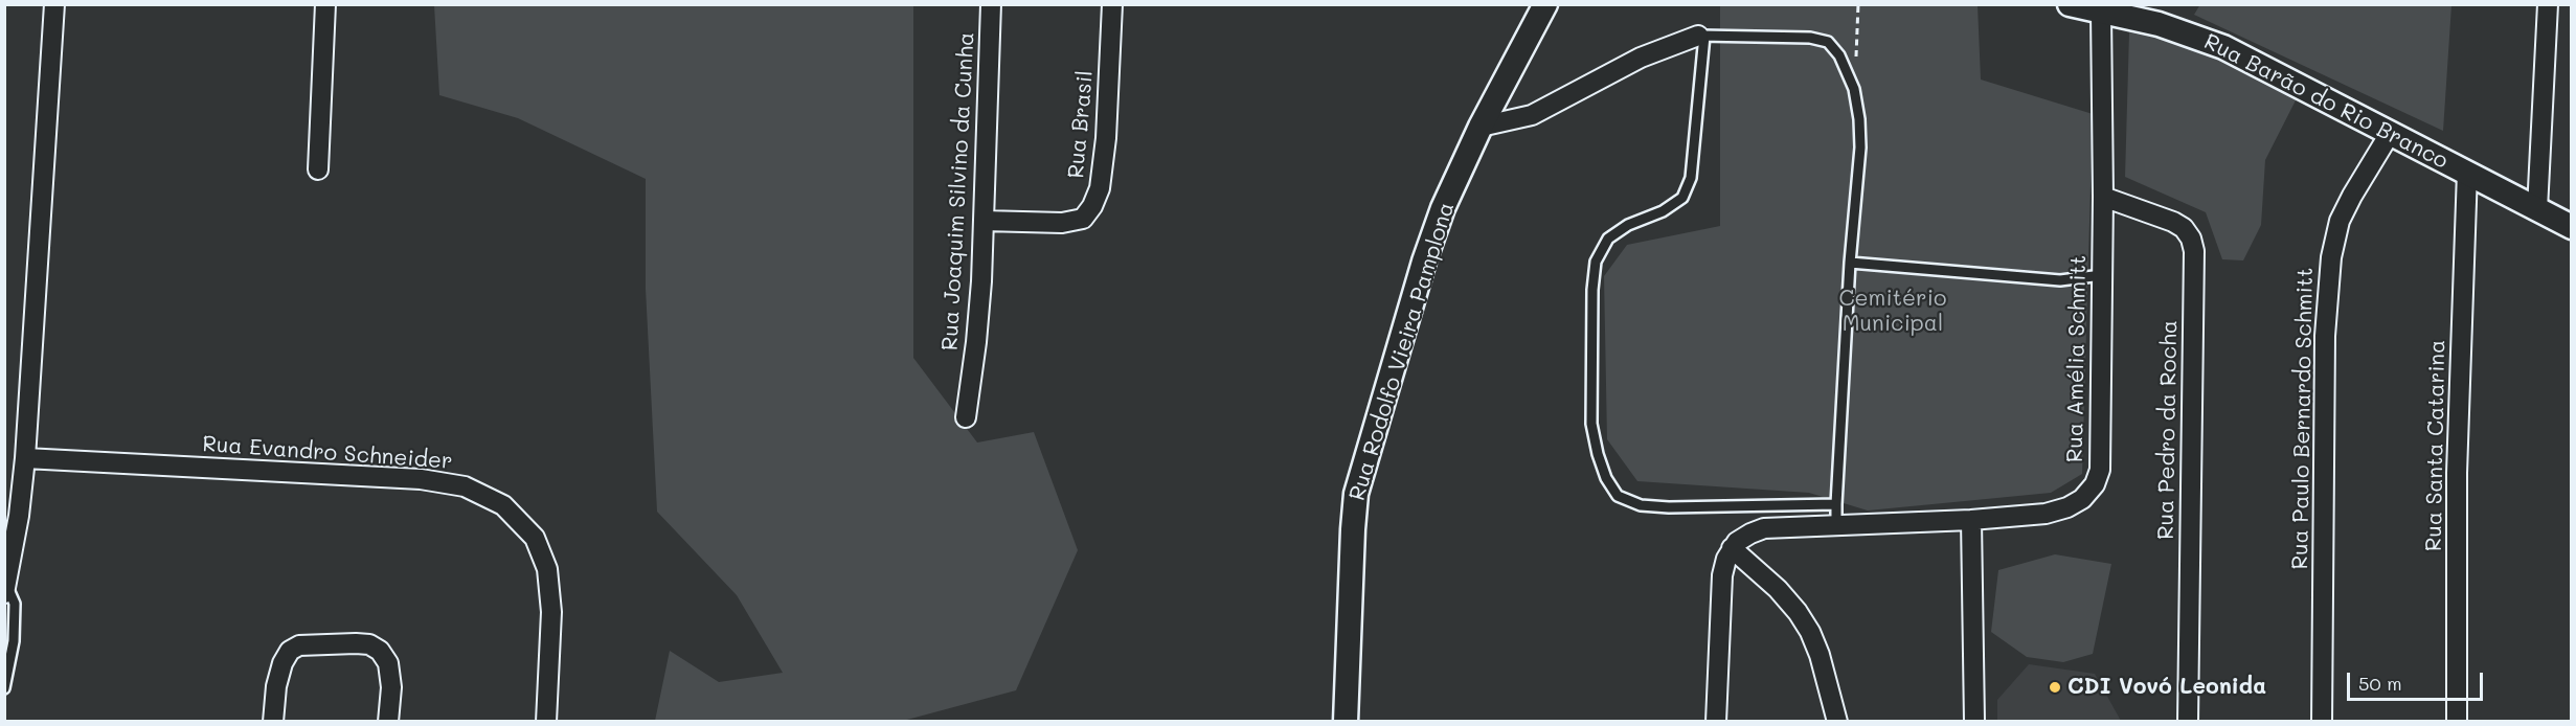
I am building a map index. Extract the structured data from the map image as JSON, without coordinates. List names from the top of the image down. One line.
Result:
{"streets":{"street":["Rua Barão do Rio Branco","Rua Brasil","Rua Joaquim Silvino da Cunha","Rua Rodolfo Vieira Pamplona","Rua Amélia Schmitt","Rua Paulo Bernardo Schmitt","Rua Pedro da Rocha","Rua Santa Catarina","Rua Evandro Schneider"]},"crossings":[["Rua Barão do Rio Branco","Rua Amélia Schmitt"],["Rua Barão do Rio Branco","Rua Paulo Bernardo Schmitt"],["Rua Barão do Rio Branco","Rua Santa Catarina"],["Rua Brasil","Rua Joaquim Silvino da Cunha"],["Rua Amélia Schmitt","Rua Pedro da Rocha"]],"parks":["Cemitério Municipal"],"places":["CDI Vovó Leonida"],"scale_bar":"50 m"}
